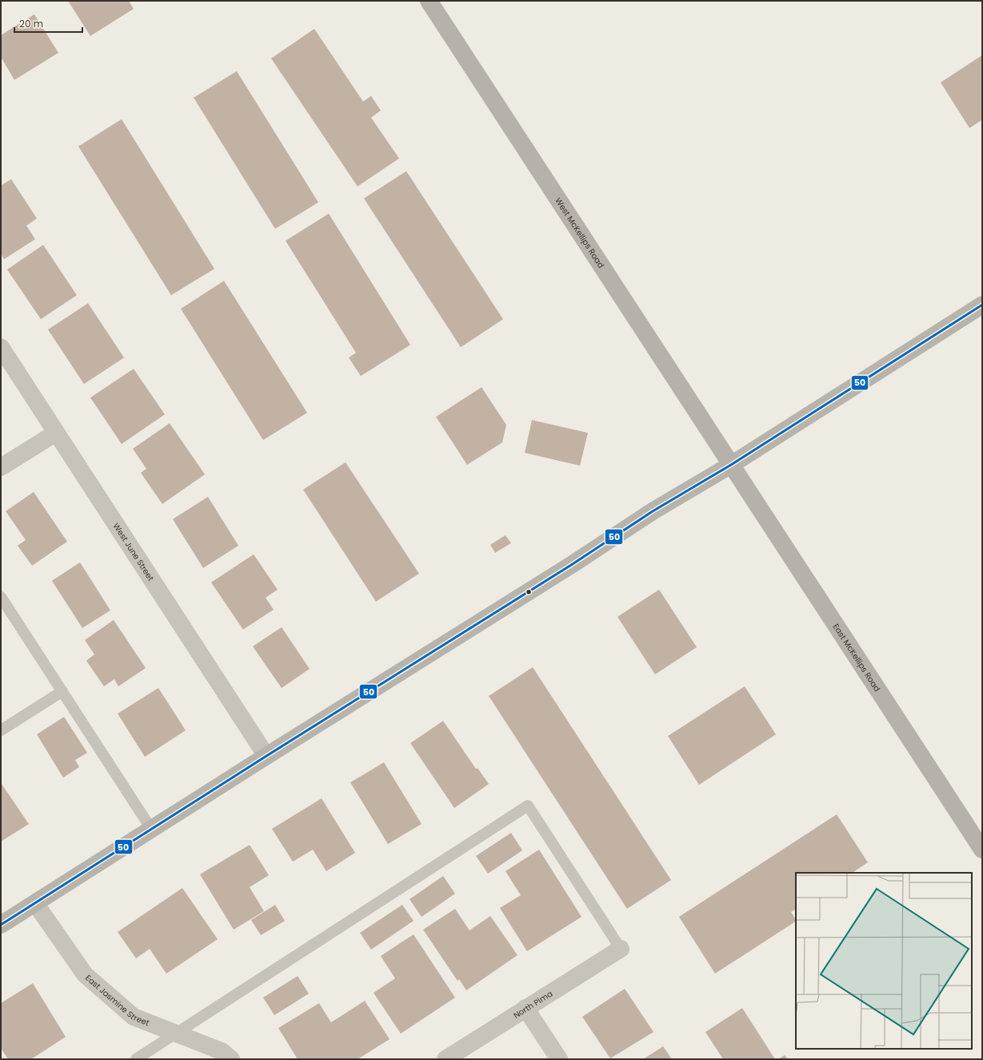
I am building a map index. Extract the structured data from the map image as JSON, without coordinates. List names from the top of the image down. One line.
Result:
{"streets":{"main road":["West McKellips Road","East McKellips Road"],"street":["West June Street","East Jasmine Street","North Pima"]},"crossings":[["West McKellips Road","East McKellips Road"]],"lines":["transit line 50"],"scale_bar":"20 m"}
